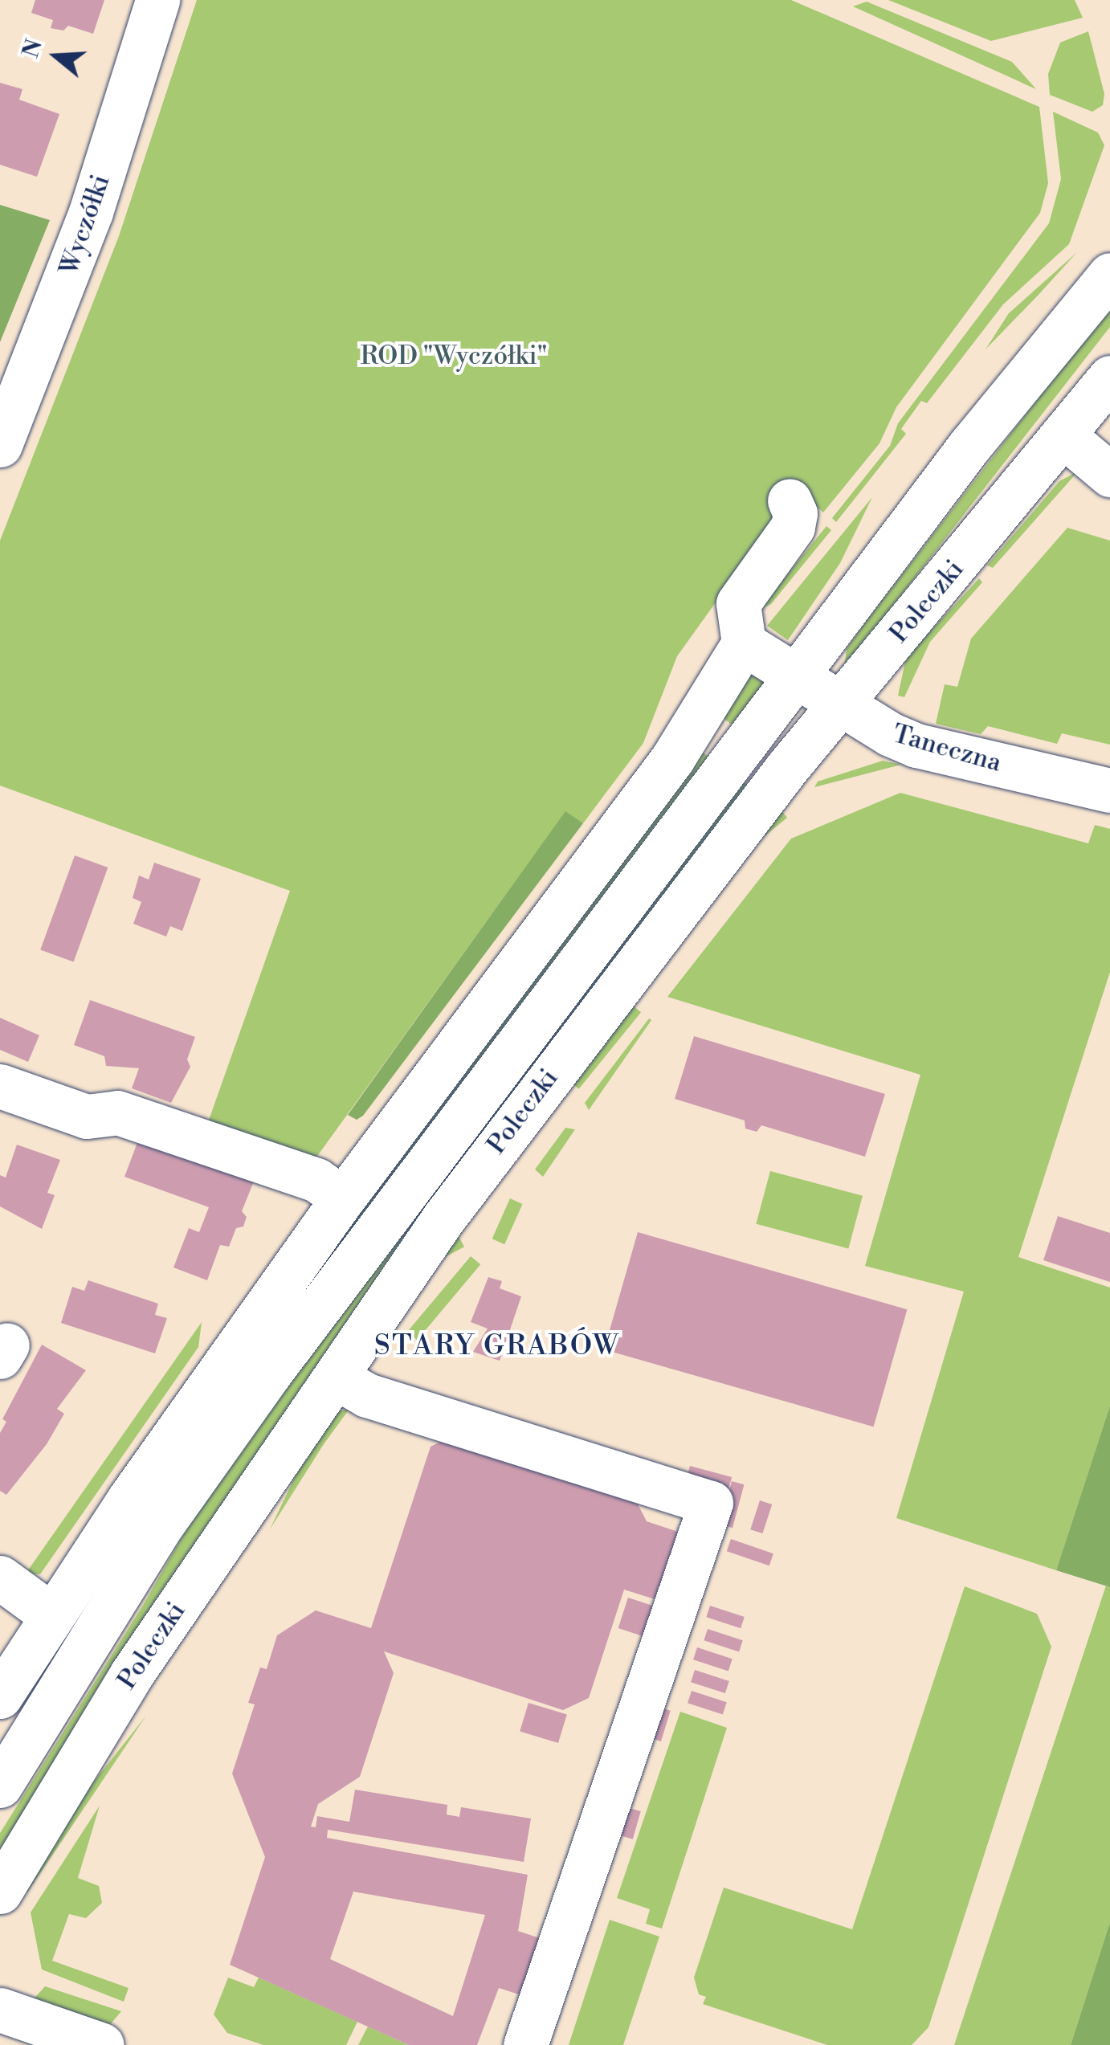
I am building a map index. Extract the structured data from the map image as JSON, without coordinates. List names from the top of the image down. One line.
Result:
{"streets":{"main road":["Wyczółki","Poleczki","Taneczna"]},"crossings":[["Poleczki","Taneczna"]],"districts":["STARY GRABÓW"],"parks":["ROD \"Wyczółki\""],"north":"left"}
